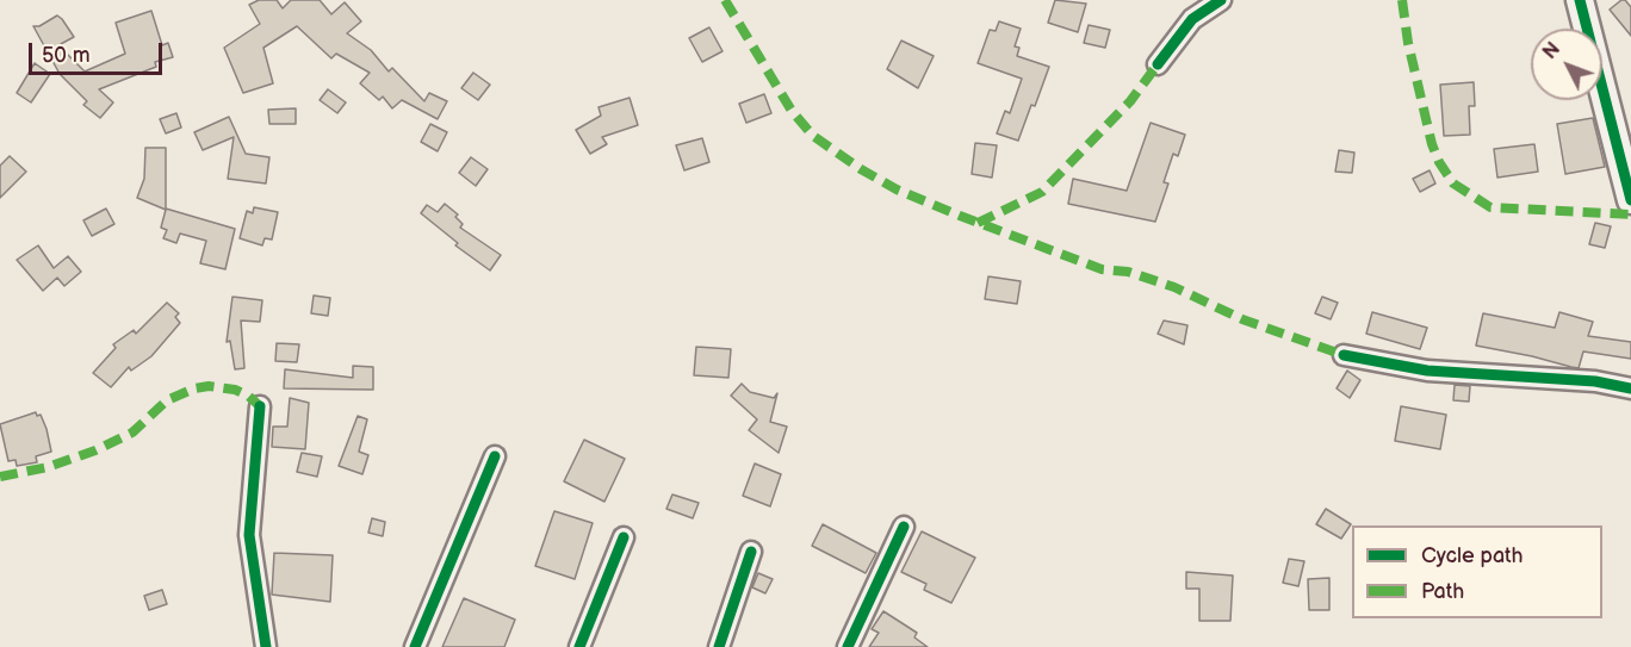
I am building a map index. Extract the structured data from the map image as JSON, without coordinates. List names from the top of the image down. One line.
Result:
{"legend":["Cycle path","Path"],"scale_bar":"50 m","north":"top left"}
